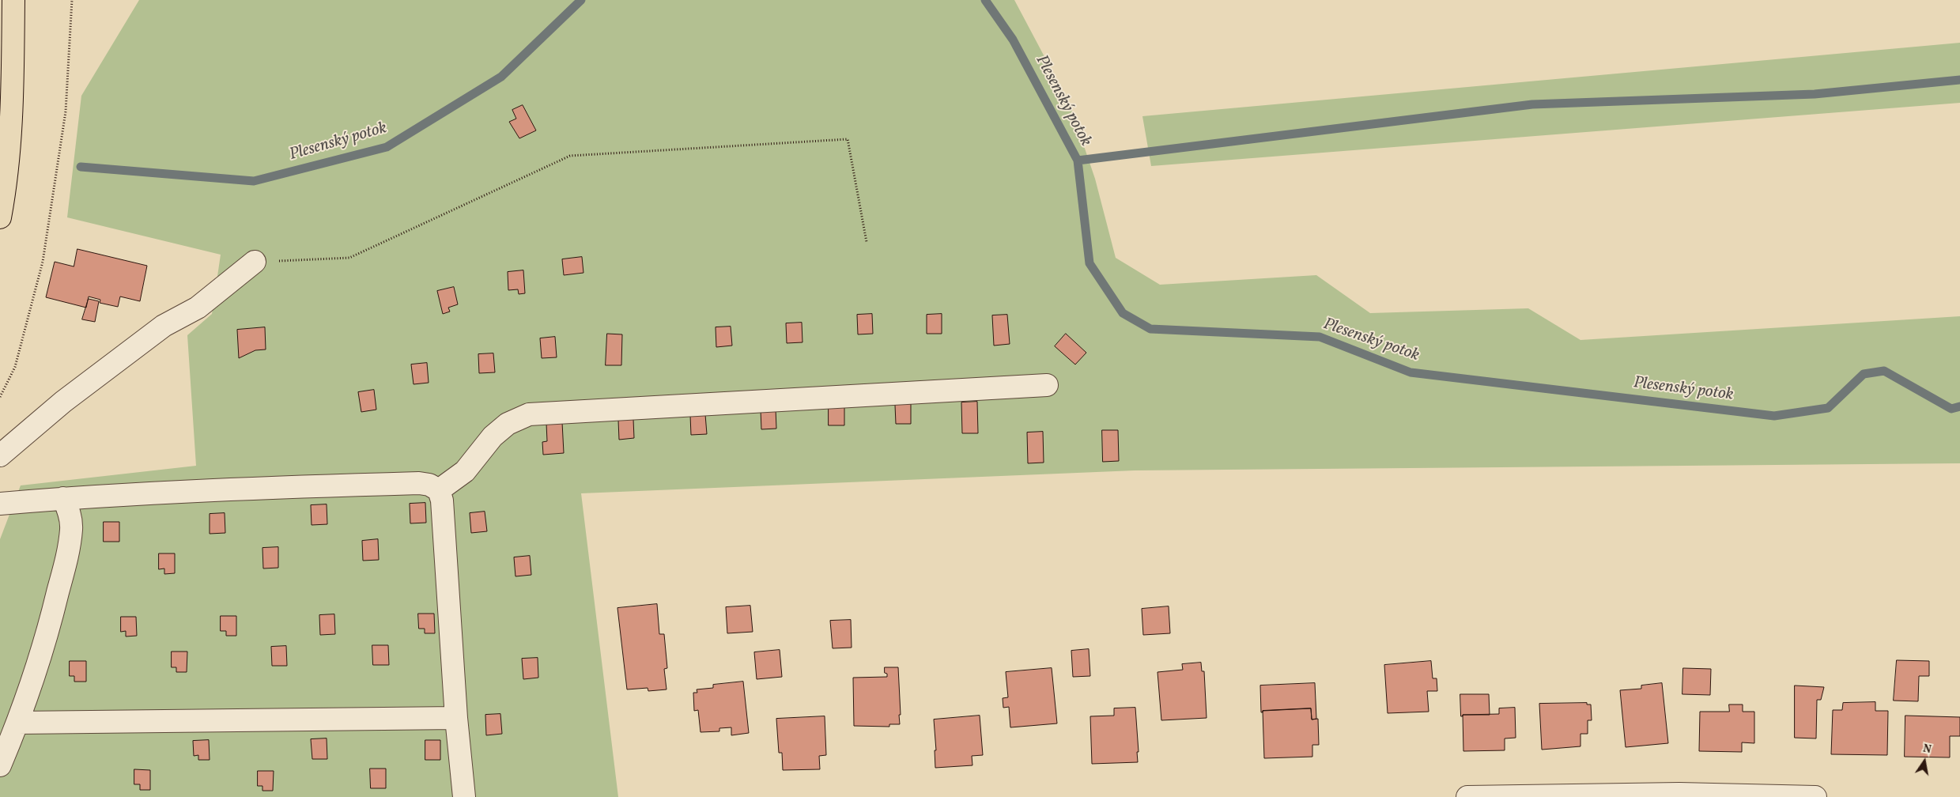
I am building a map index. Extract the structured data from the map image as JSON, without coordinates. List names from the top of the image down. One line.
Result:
{"water":["Plesenský potok"],"north":"top"}
